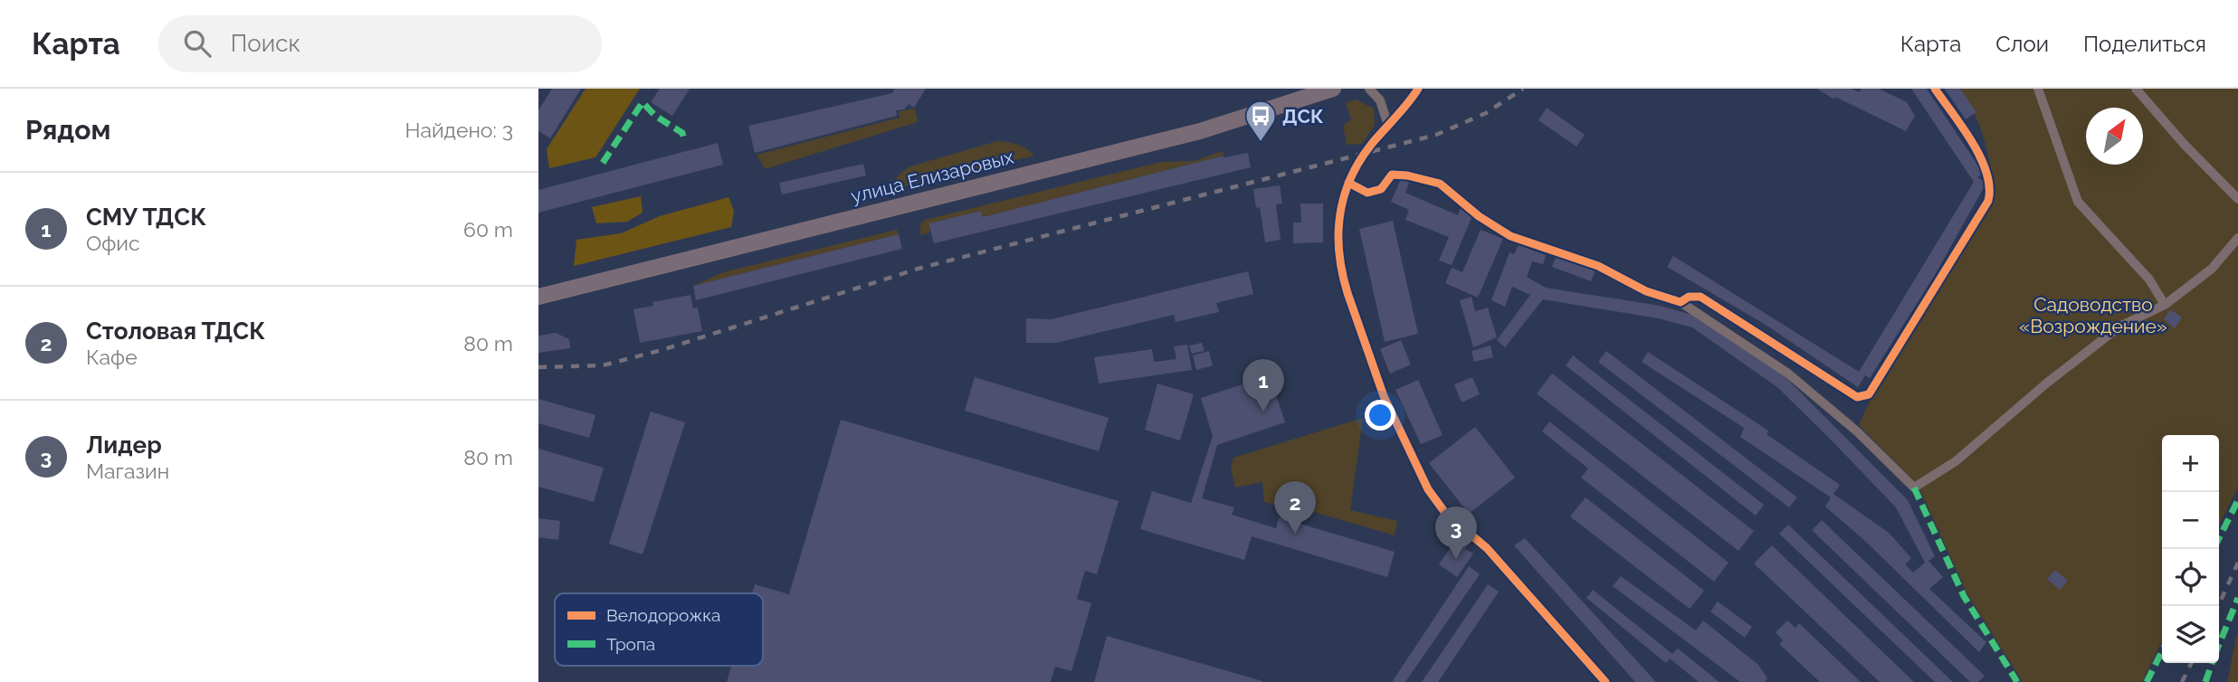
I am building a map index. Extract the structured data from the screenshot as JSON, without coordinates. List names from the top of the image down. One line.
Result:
{"streets":{"main road":["улица Елизаровых"]},"parks":["Садоводство «Возрождение»"],"places":{"bus stop":["ДСК"]},"legend":["Велодорожка","Тропа"],"north":"top right","page":{"header":"Карта","search":"Поиск","nav":["Карта","Слои","Поделиться"],"heading":["Рядом","Найдено: 3"],"list":[{"mark":"1","name":"СМУ ТДСК","note":"Офис","value":"60 m"},{"mark":"2","name":"Столовая ТДСК","note":"Кафе","value":"80 m"},{"mark":"3","name":"Лидер","note":"Магазин","value":"80 m"}],"pins":["1","2","3"],"map_buttons":["+","−"]}}
